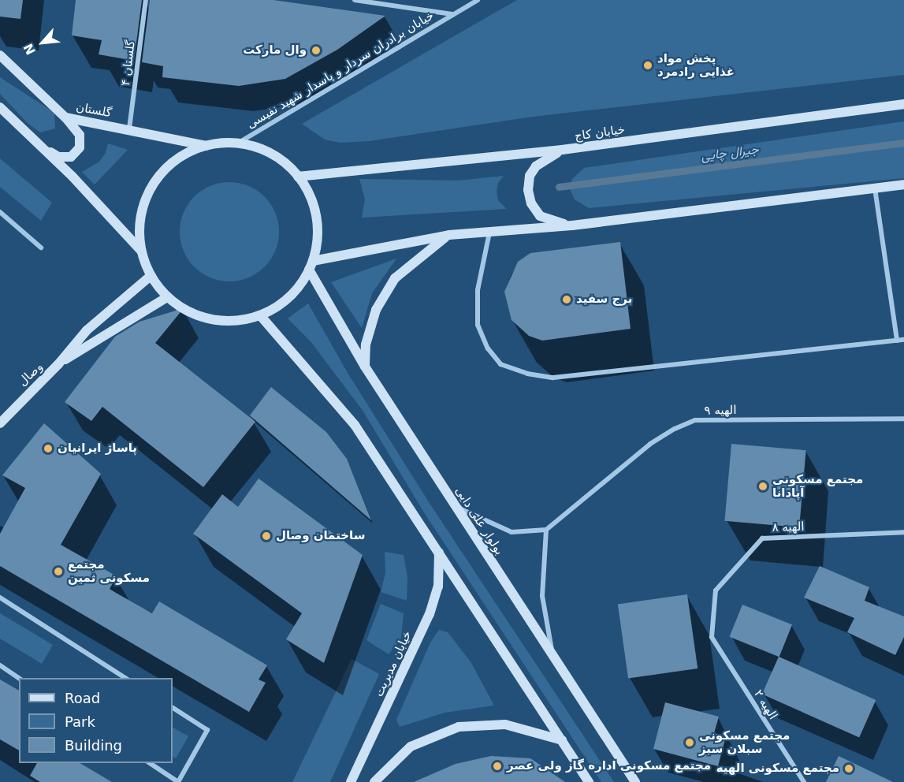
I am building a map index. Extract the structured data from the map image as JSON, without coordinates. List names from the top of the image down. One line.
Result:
{"streets":{"main road":["گلستان","خیابان کاج","وصال","بولوار علی دایی","خیابان مدیریت"],"street":["گلستان ۴","خیابان برادران سردار و پاسدار شهید نفیسی","الهیه ۹","الهیه ۸","الهیه ۲"]},"crossings":[["گلستان ۴","گلستان"],["الهیه ۸","الهیه ۲"]],"water":["جیرال چایی"],"places":["وال مارکت","پخش مواد غذایی رادمرد","برج سفید","پاساژ ایرانیان","مجتمع مسکونی آپادانا","ساختمان وصال","مجتمع مسکونی ثمین","مجتمع مسکونی سبلان سبز","مجتمع مسکونی اداره گاز ولی عصر","مجتمع مسکونی الهیه"],"legend":["Road","Park","Building"],"north":"bottom left"}
